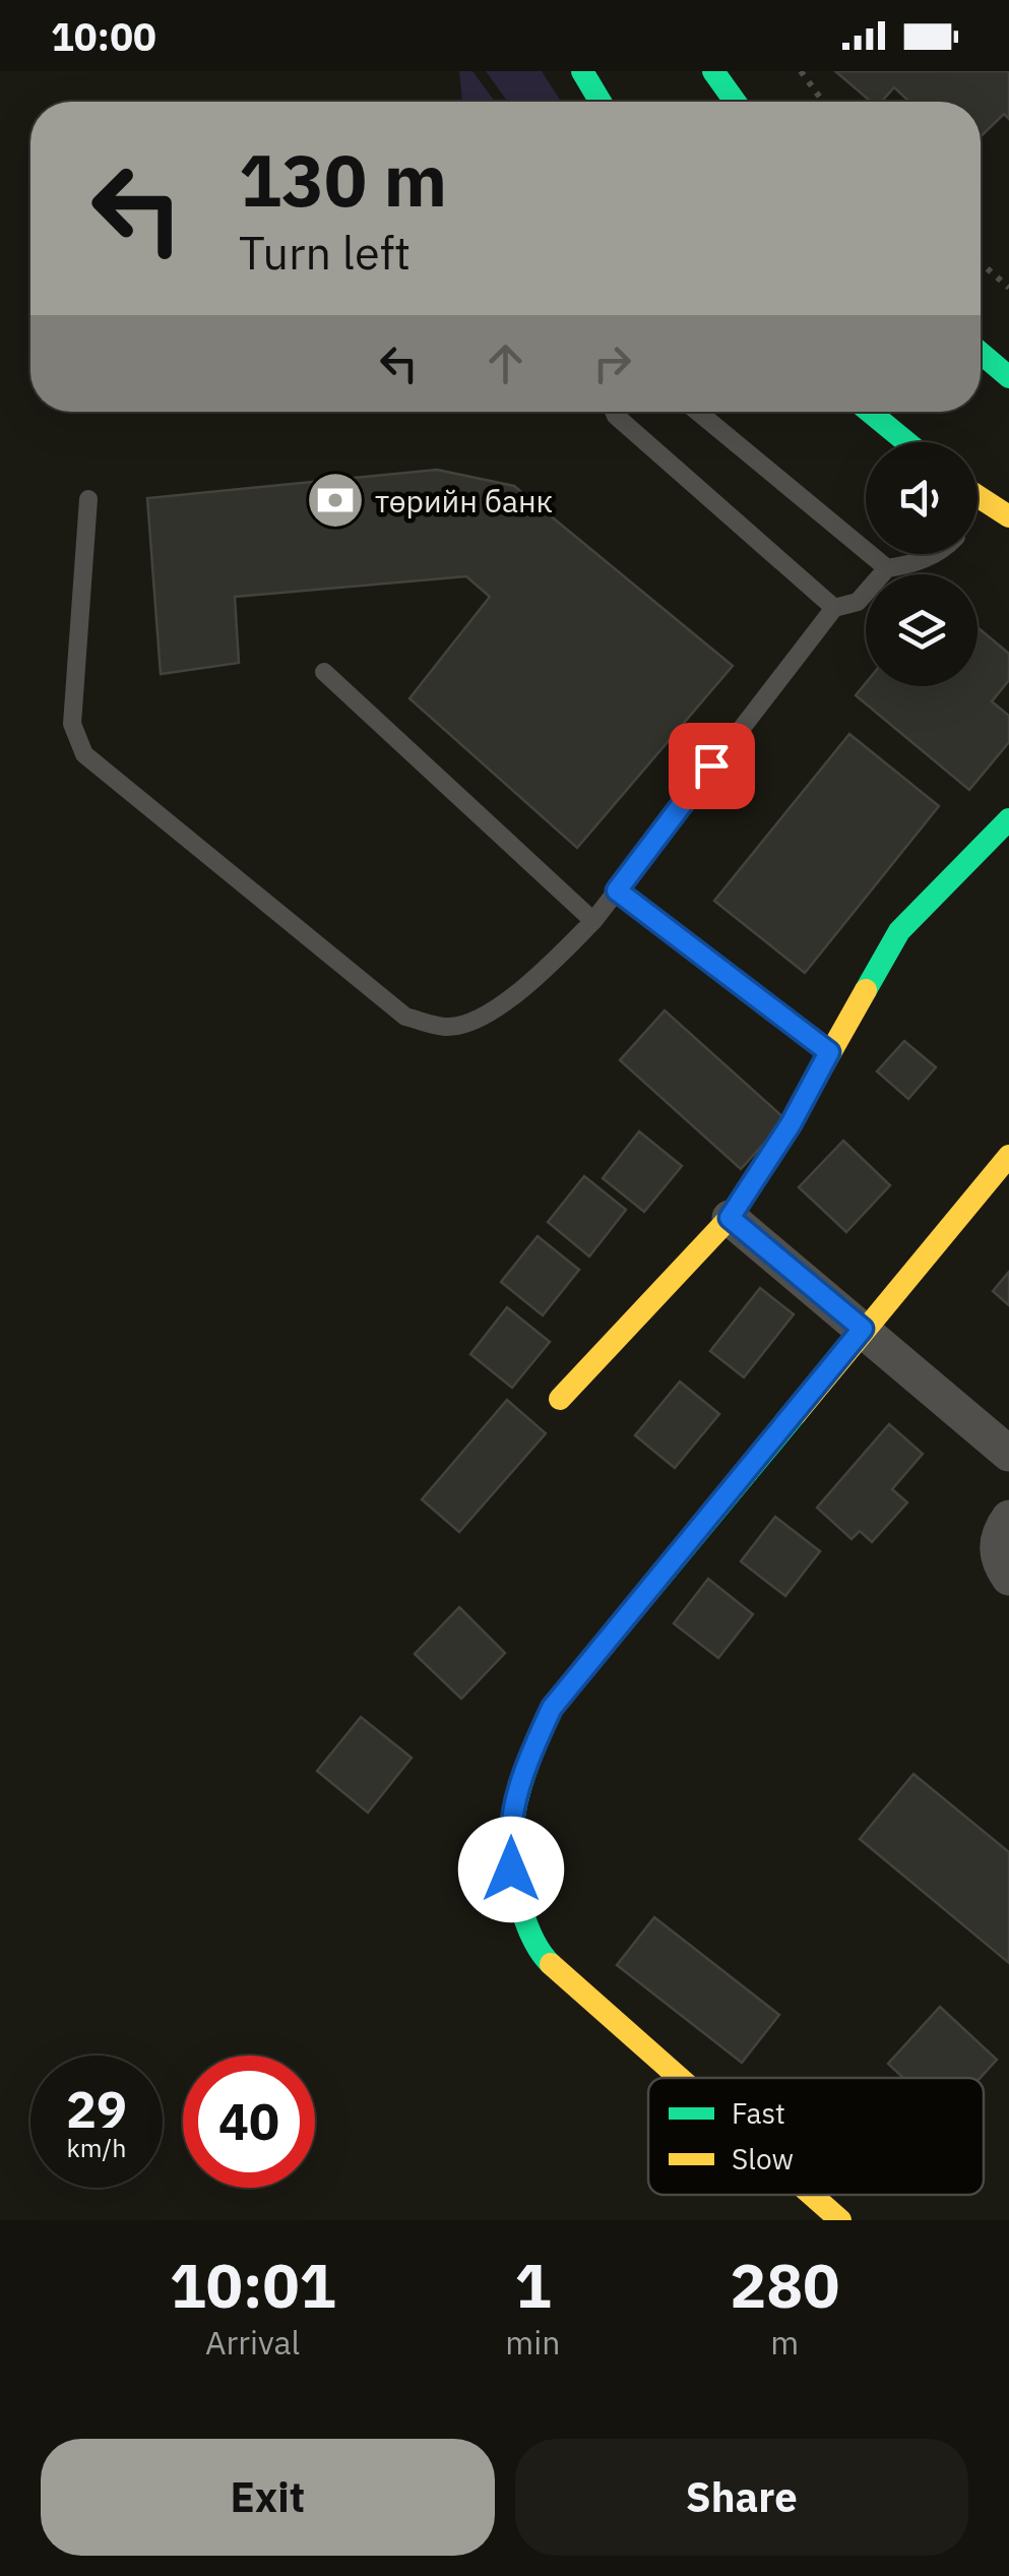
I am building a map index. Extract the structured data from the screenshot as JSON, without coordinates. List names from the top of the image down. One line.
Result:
{"places":{"bank":["төрийн банк"]},"legend":["Fast","Slow"],"page":{"status":"10:00","turn":["130 m","Turn left"],"speed":"29 km/h","limit":"40","eta":["10:01","Arrival","1","min","280","m"],"buttons":["Exit","Share"]}}
